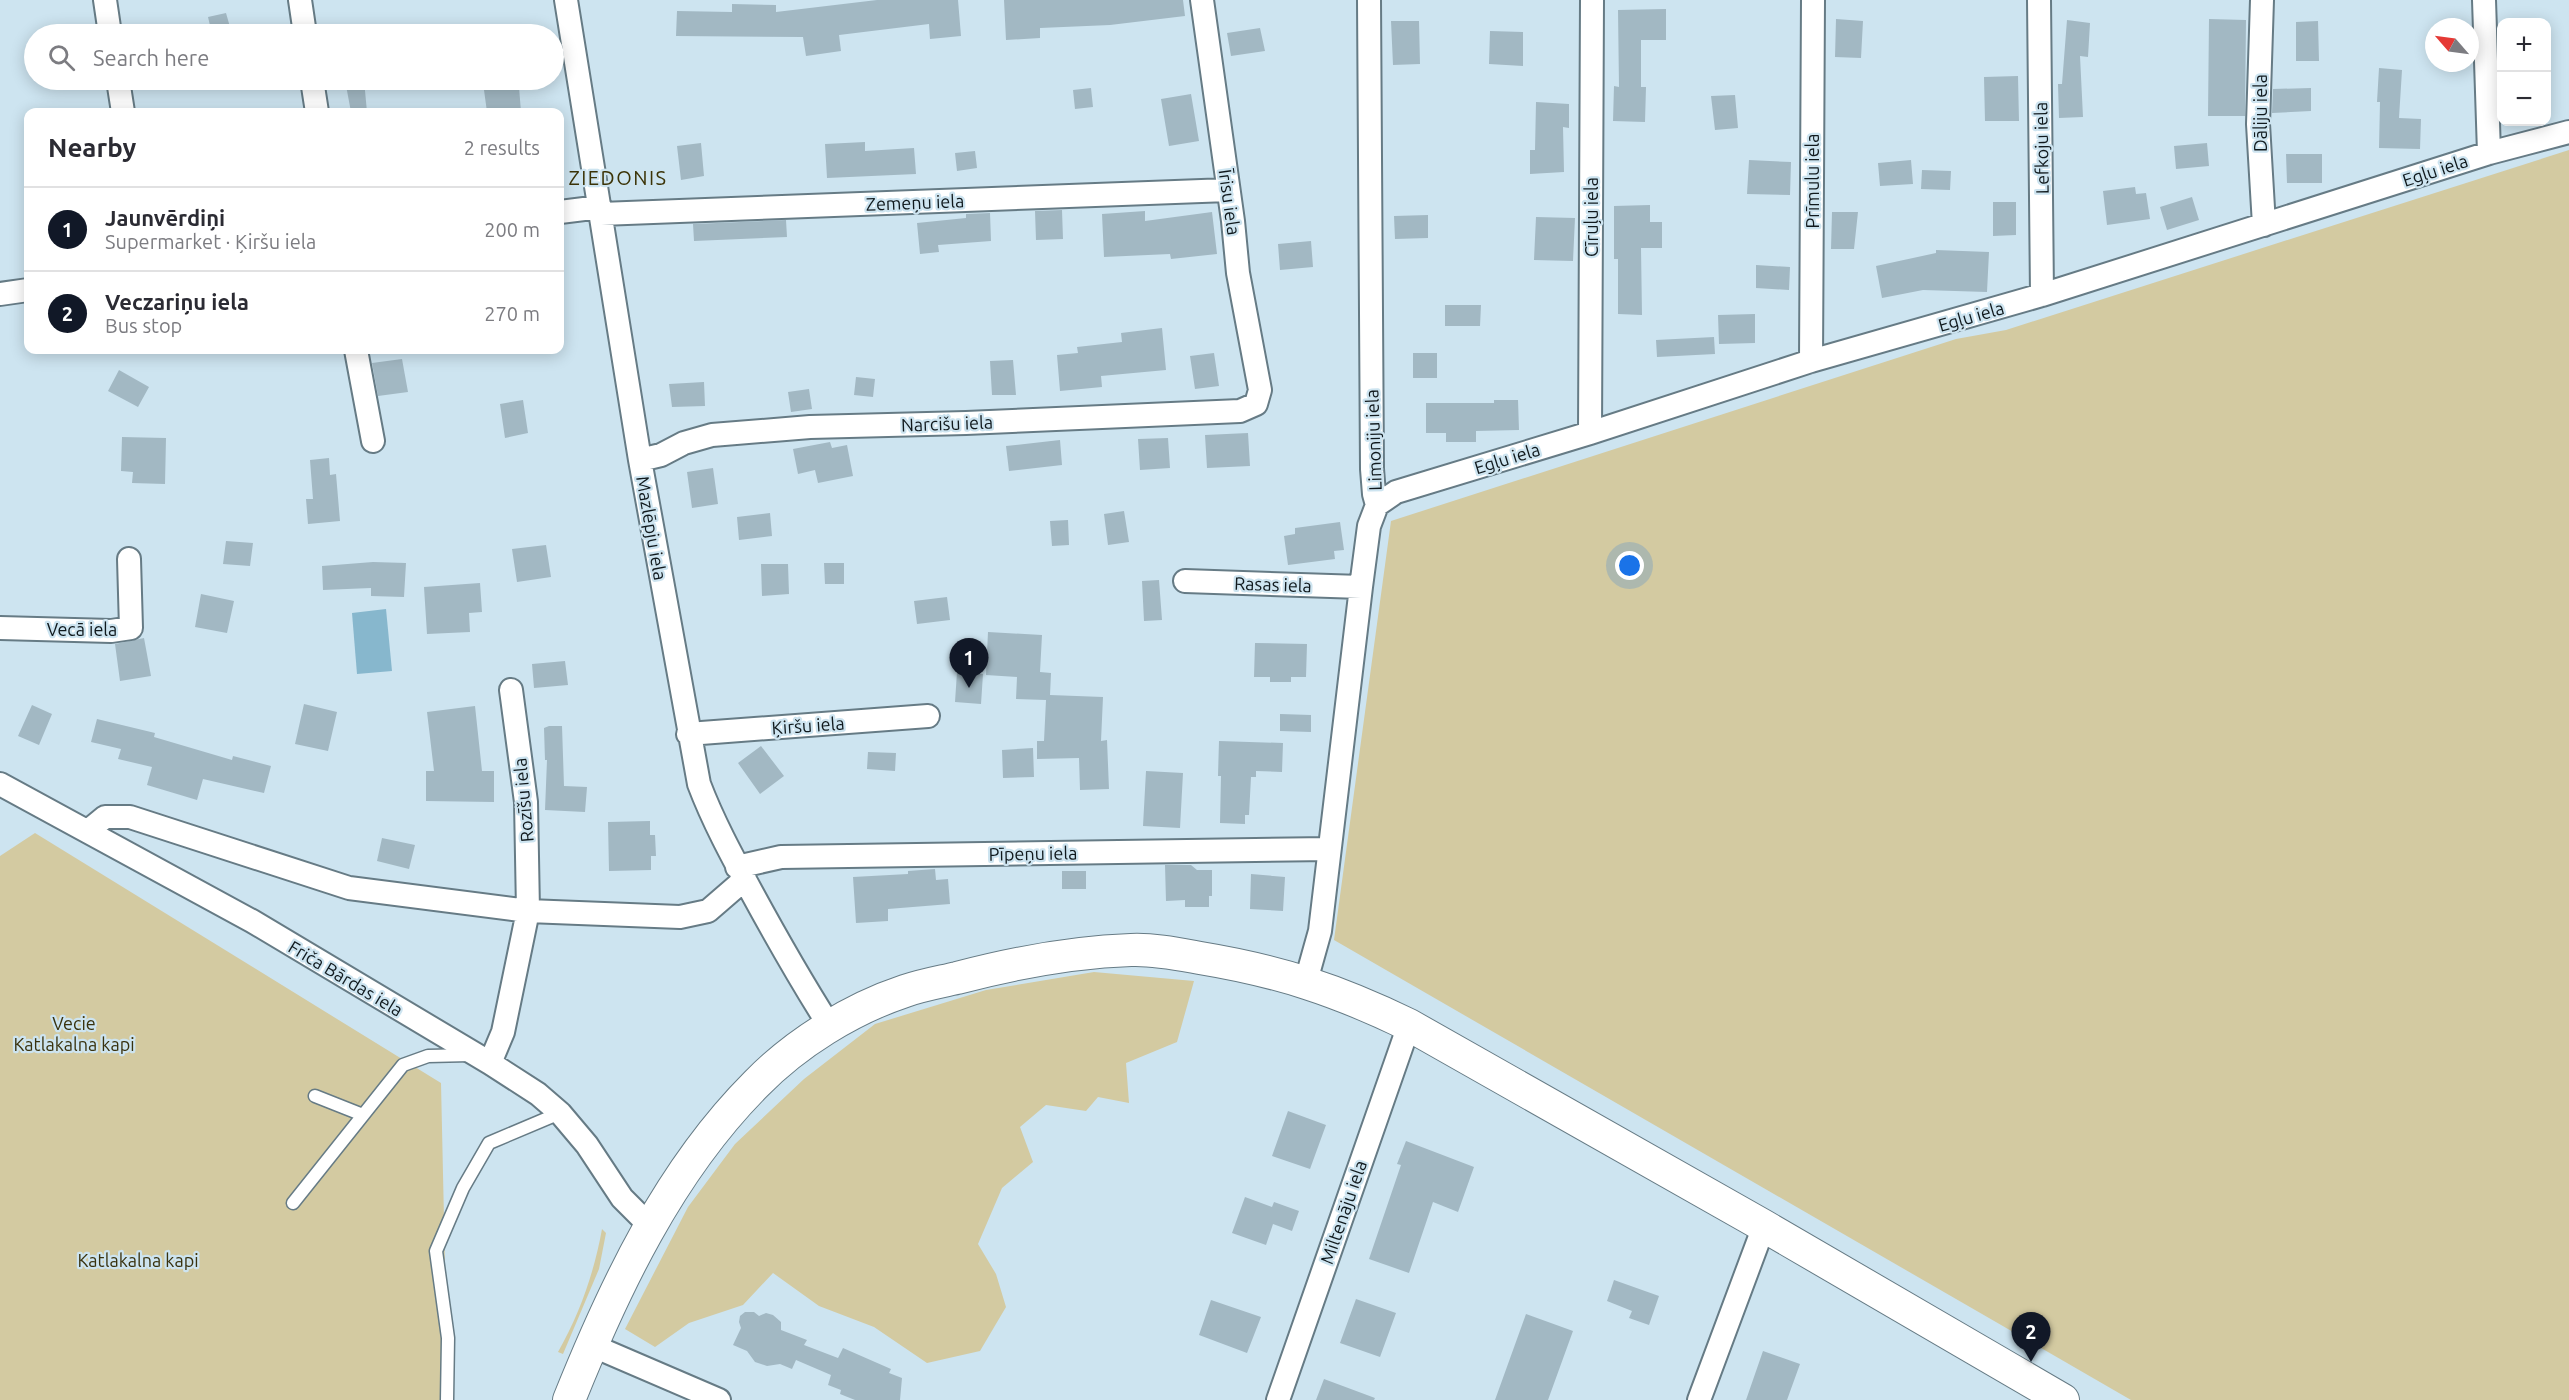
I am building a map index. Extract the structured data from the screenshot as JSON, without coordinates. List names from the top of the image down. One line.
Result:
{"streets":{"street":["Dāliju iela","Lefkoju iela","Egļu iela","Prīmulu iela","Zemeņu iela","Īrisu iela","Cīruļu iela","Narcišu iela","Limoniju iela","Mazlēpju iela","Rasas iela","Vecā iela","Ķiršu iela","Rozīšu iela","Pīpeņu iela","Friča Bārdas iela","Miltenāju iela"]},"crossings":[["Dāliju iela","Egļu iela"],["Lefkoju iela","Egļu iela"],["Egļu iela","Prīmulu iela"],["Egļu iela","Cīruļu iela"],["Egļu iela","Limoniju iela"],["Zemeņu iela","Īrisu iela"],["Zemeņu iela","Mazlēpju iela"],["Īrisu iela","Narcišu iela"],["Narcišu iela","Mazlēpju iela"],["Limoniju iela","Rasas iela"],["Limoniju iela","Pīpeņu iela"],["Mazlēpju iela","Ķiršu iela"],["Mazlēpju iela","Pīpeņu iela"],["Rozīšu iela","Friča Bārdas iela"]],"districts":["ZIEDONIS"],"parks":["Vecie Katlakalna kapi","Katlakalna kapi"],"north":"top left","page":{"map_buttons":["+","−"],"search":"Search here","heading":["Nearby","2 results"],"list":[{"mark":"1","name":"Jaunvērdiņi","note":"Supermarket · Ķiršu iela","value":"200 m"},{"mark":"2","name":"Veczariņu iela","note":"Bus stop","value":"270 m"}],"pins":["1","2"]}}
